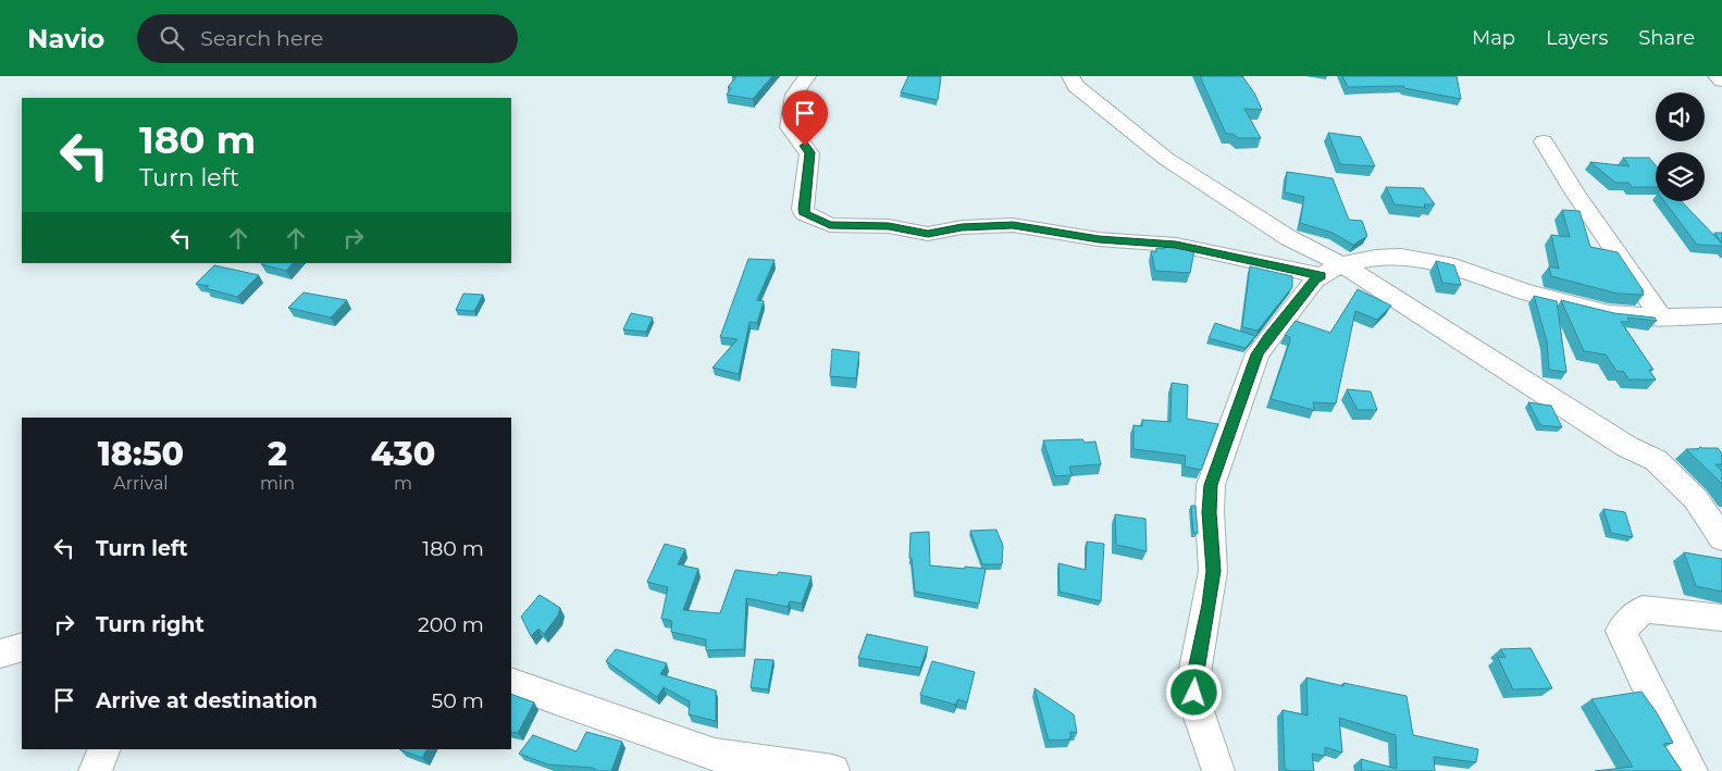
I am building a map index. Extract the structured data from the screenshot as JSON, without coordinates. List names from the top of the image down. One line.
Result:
{"page":{"header":"Navio","search":"Search here","nav":["Map","Layers","Share"],"turn":["180 m","Turn left"],"eta":["18:50","Arrival","2","min","430","m"],"list":[{"name":"Turn left","value":"180 m"},{"name":"Turn right","value":"200 m"},{"name":"Arrive at destination","value":"50 m"}]}}
